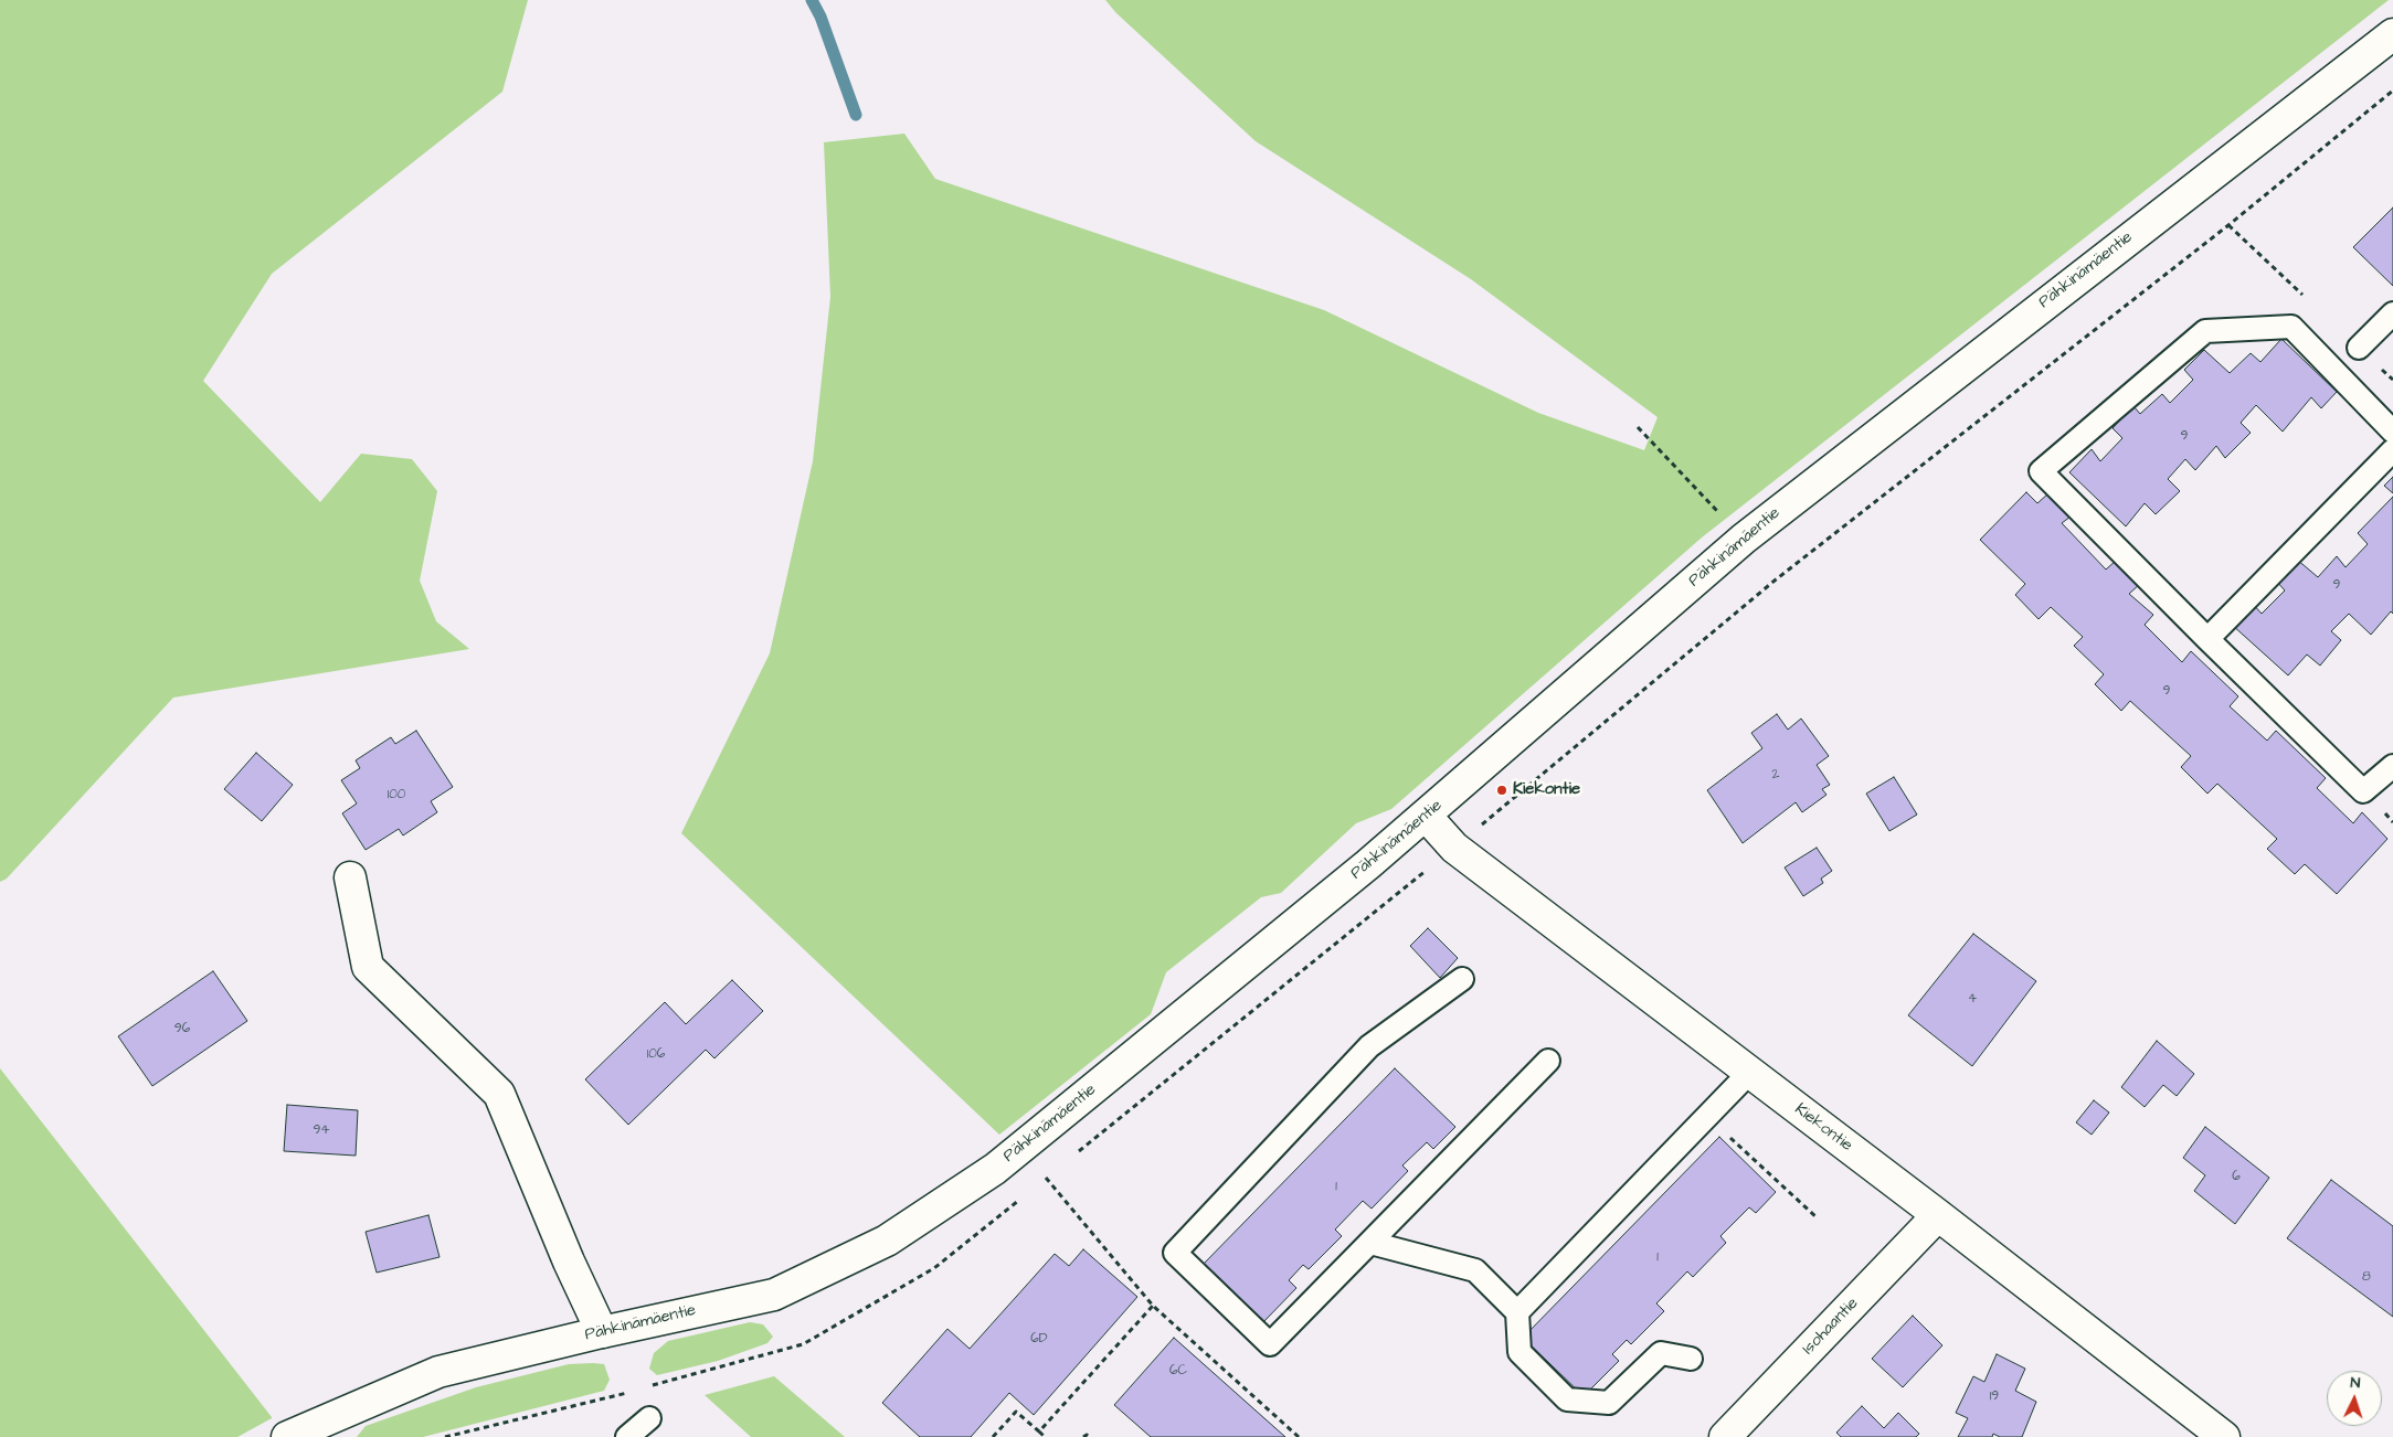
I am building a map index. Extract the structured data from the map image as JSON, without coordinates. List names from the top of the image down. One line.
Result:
{"streets":{"street":["Pähkinämäentie","Kiekontie","Isohaantie"]},"crossings":[["Pähkinämäentie","Kiekontie"],["Kiekontie","Isohaantie"]],"places":["Kiekontie"],"house_numbers":["9","9","9","2","100","4","96","106","94","6","1","1","8","6D","6C","19"],"north":"top"}
